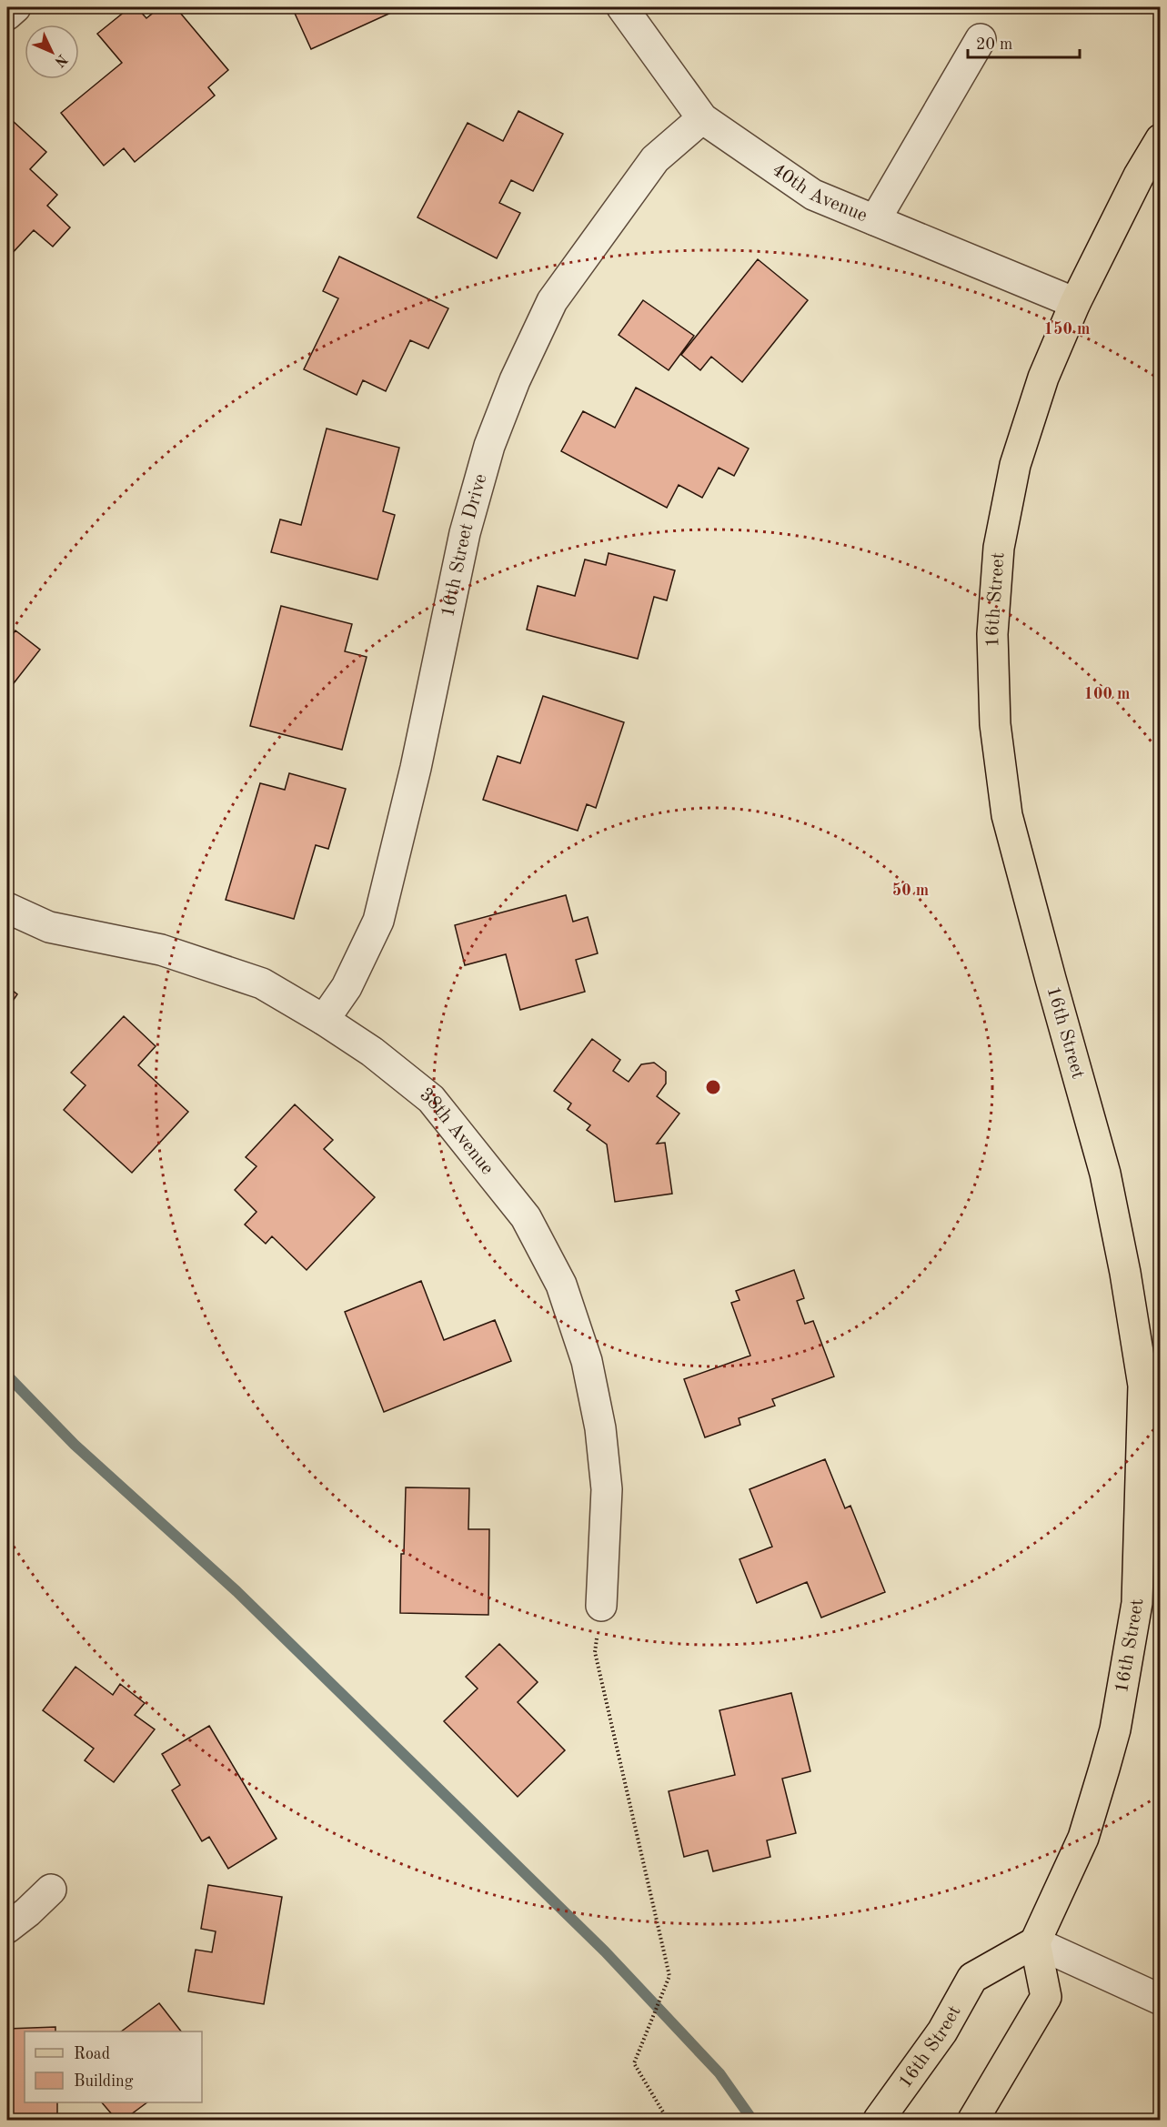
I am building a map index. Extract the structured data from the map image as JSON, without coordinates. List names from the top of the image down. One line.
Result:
{"streets":{"main road":["16th Street"],"street":["40th Avenue","16th Street Drive","38th Avenue"]},"crossings":[["40th Avenue","16th Street Drive"],["40th Avenue","16th Street"],["16th Street Drive","38th Avenue"]],"legend":["Road","Building"],"scale_bar":"20 m","north":"bottom right","rings":["150 m","100 m","50 m"]}
